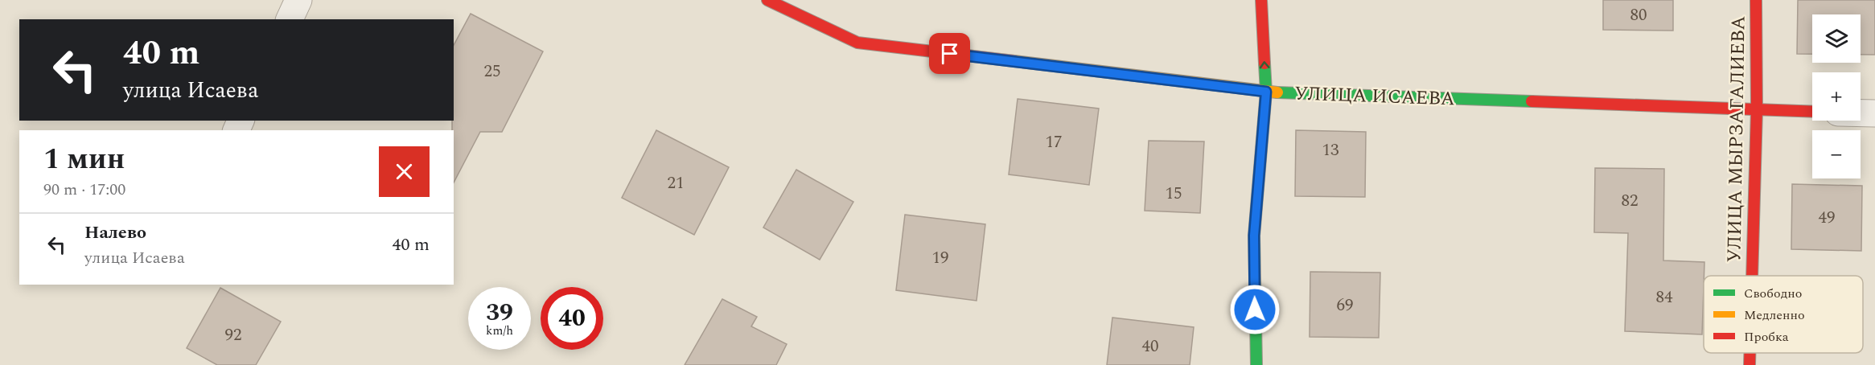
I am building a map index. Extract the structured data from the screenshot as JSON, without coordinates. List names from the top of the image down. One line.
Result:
{"streets":{"street":["УЛИЦА ИСАЕВА","УЛИЦА МЫРЗАГАЛИЕВА"]},"crossings":[["УЛИЦА ИСАЕВА","УЛИЦА МЫРЗАГАЛИЕВА"]],"house_numbers":["80","25","17","13","21","15","82","49","19","84","69","92","40"],"legend":["Свободно","Медленно","Пробка"],"page":{"map_buttons":["+","−"],"turn":["40 m","улица Исаева"],"heading":["1 мин","90 m · 17:00"],"list":[{"name":"Налево","note":"улица Исаева","value":"40 m"}],"speed":"39 km/h","limit":"40"}}
